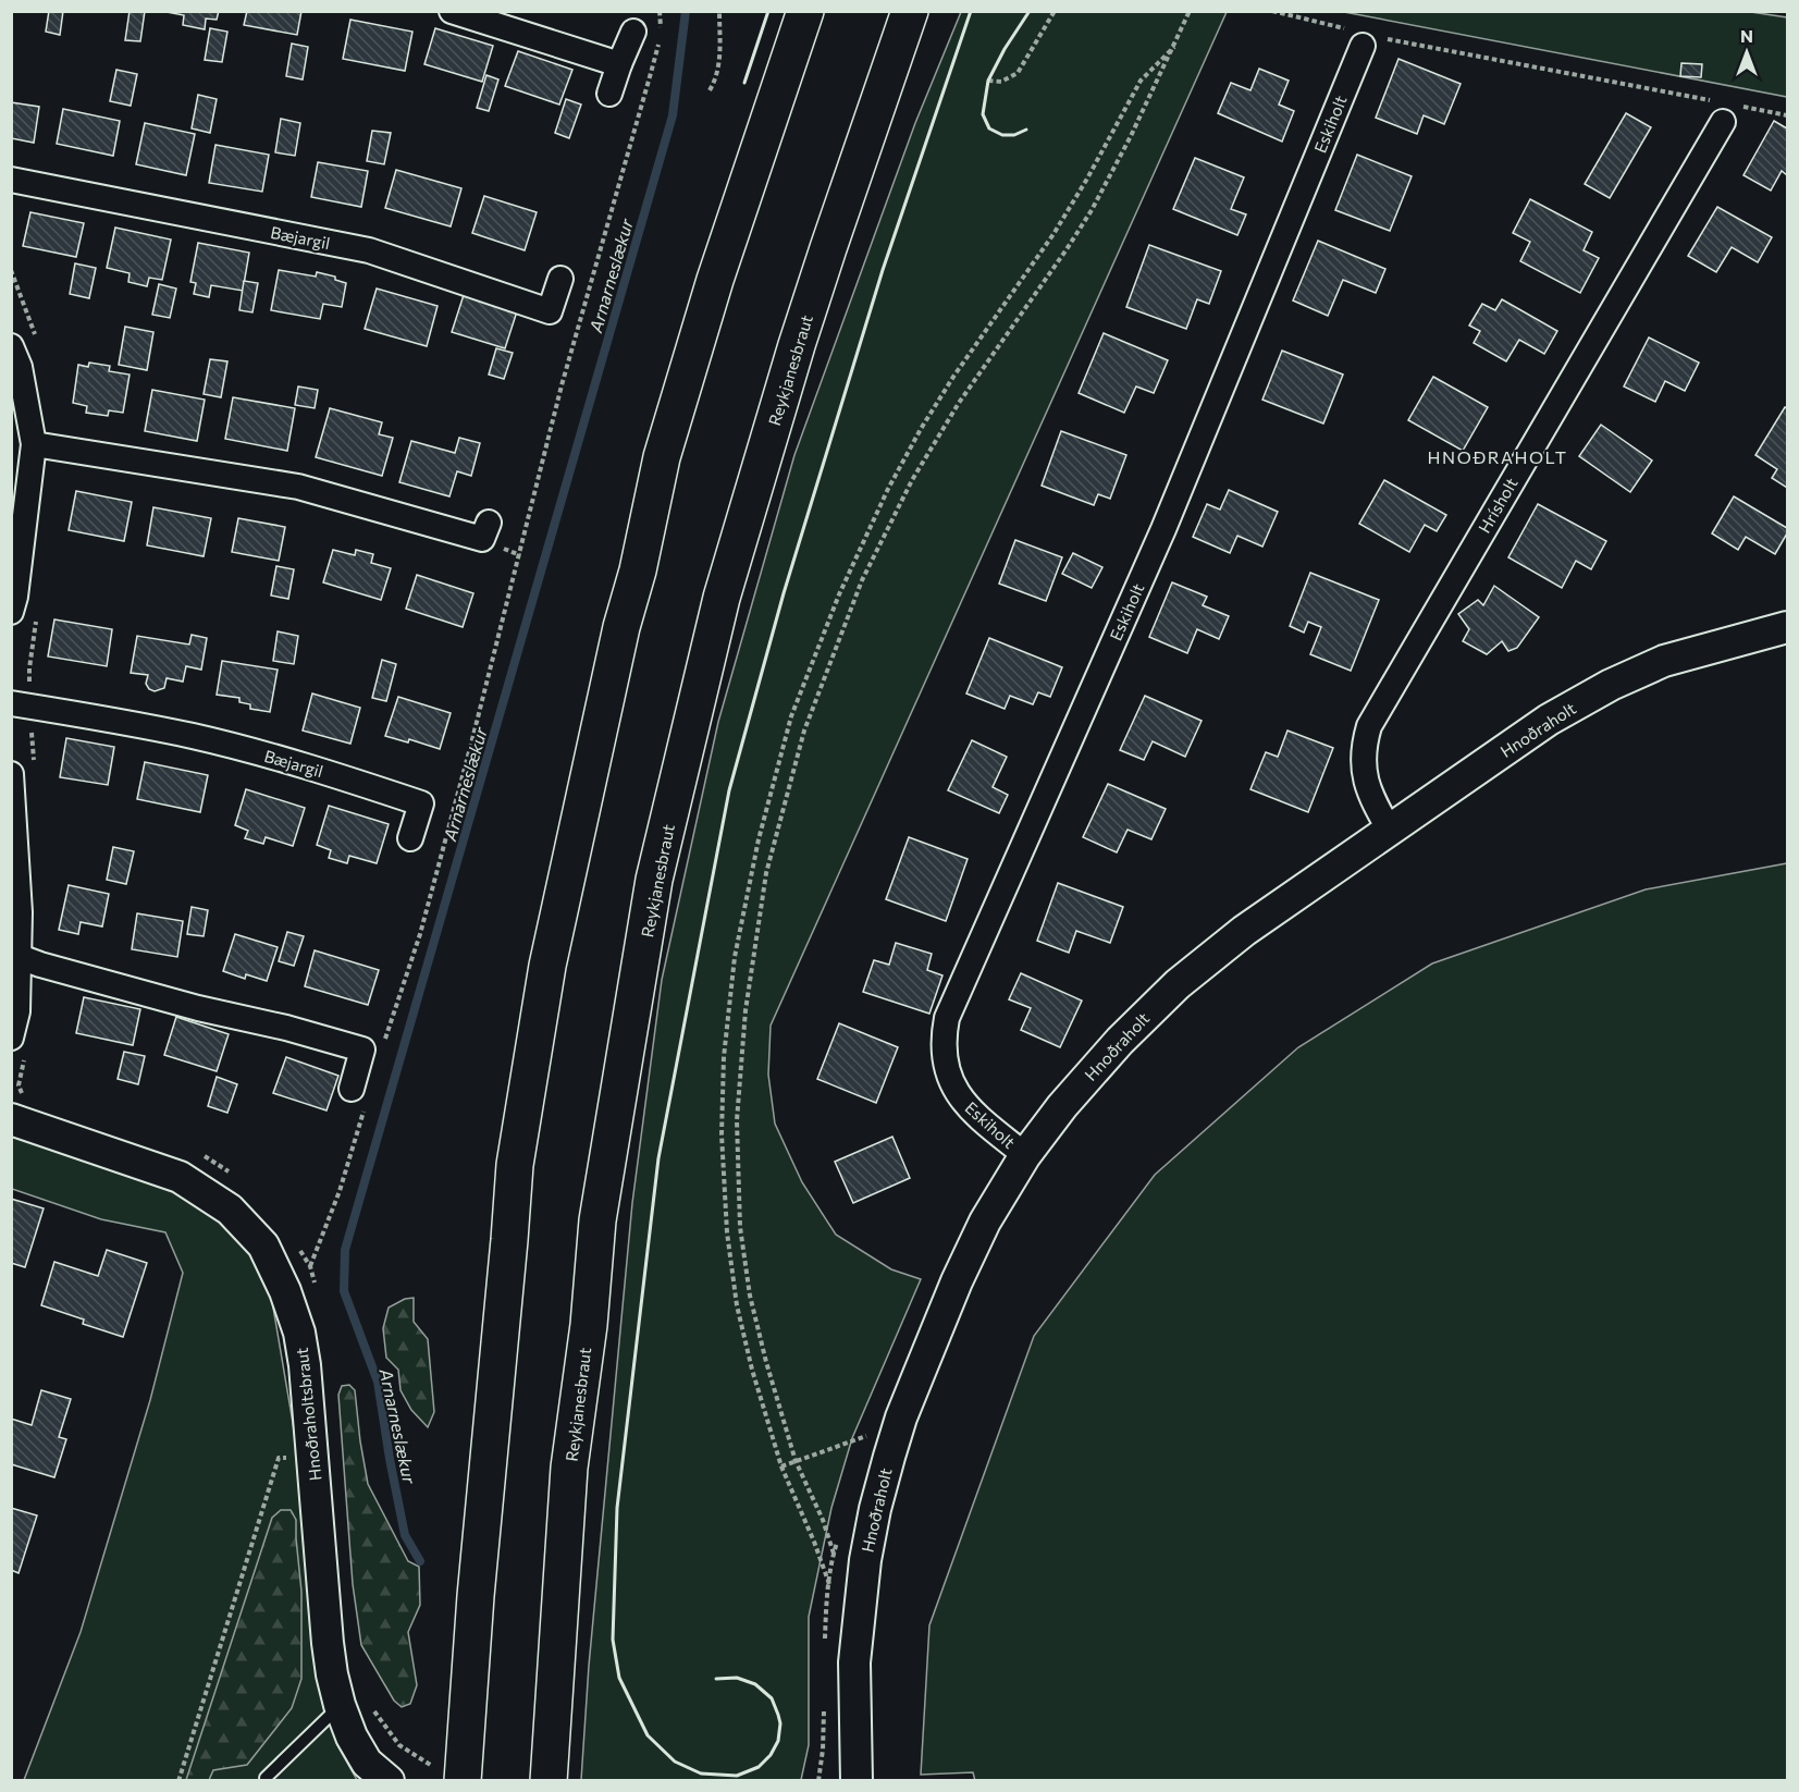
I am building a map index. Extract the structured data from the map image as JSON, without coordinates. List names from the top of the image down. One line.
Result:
{"streets":{"highway":["Reykjanesbraut"],"street":["Eskiholt","Bæjargil","Hrísholt","Hnoðraholt","Hnoðraholtsbraut"]},"crossings":[["Eskiholt","Hnoðraholt"],["Hrísholt","Hnoðraholt"]],"districts":["HNOÐRAHOLT"],"water":["Arnarneslækur"],"north":"top"}
